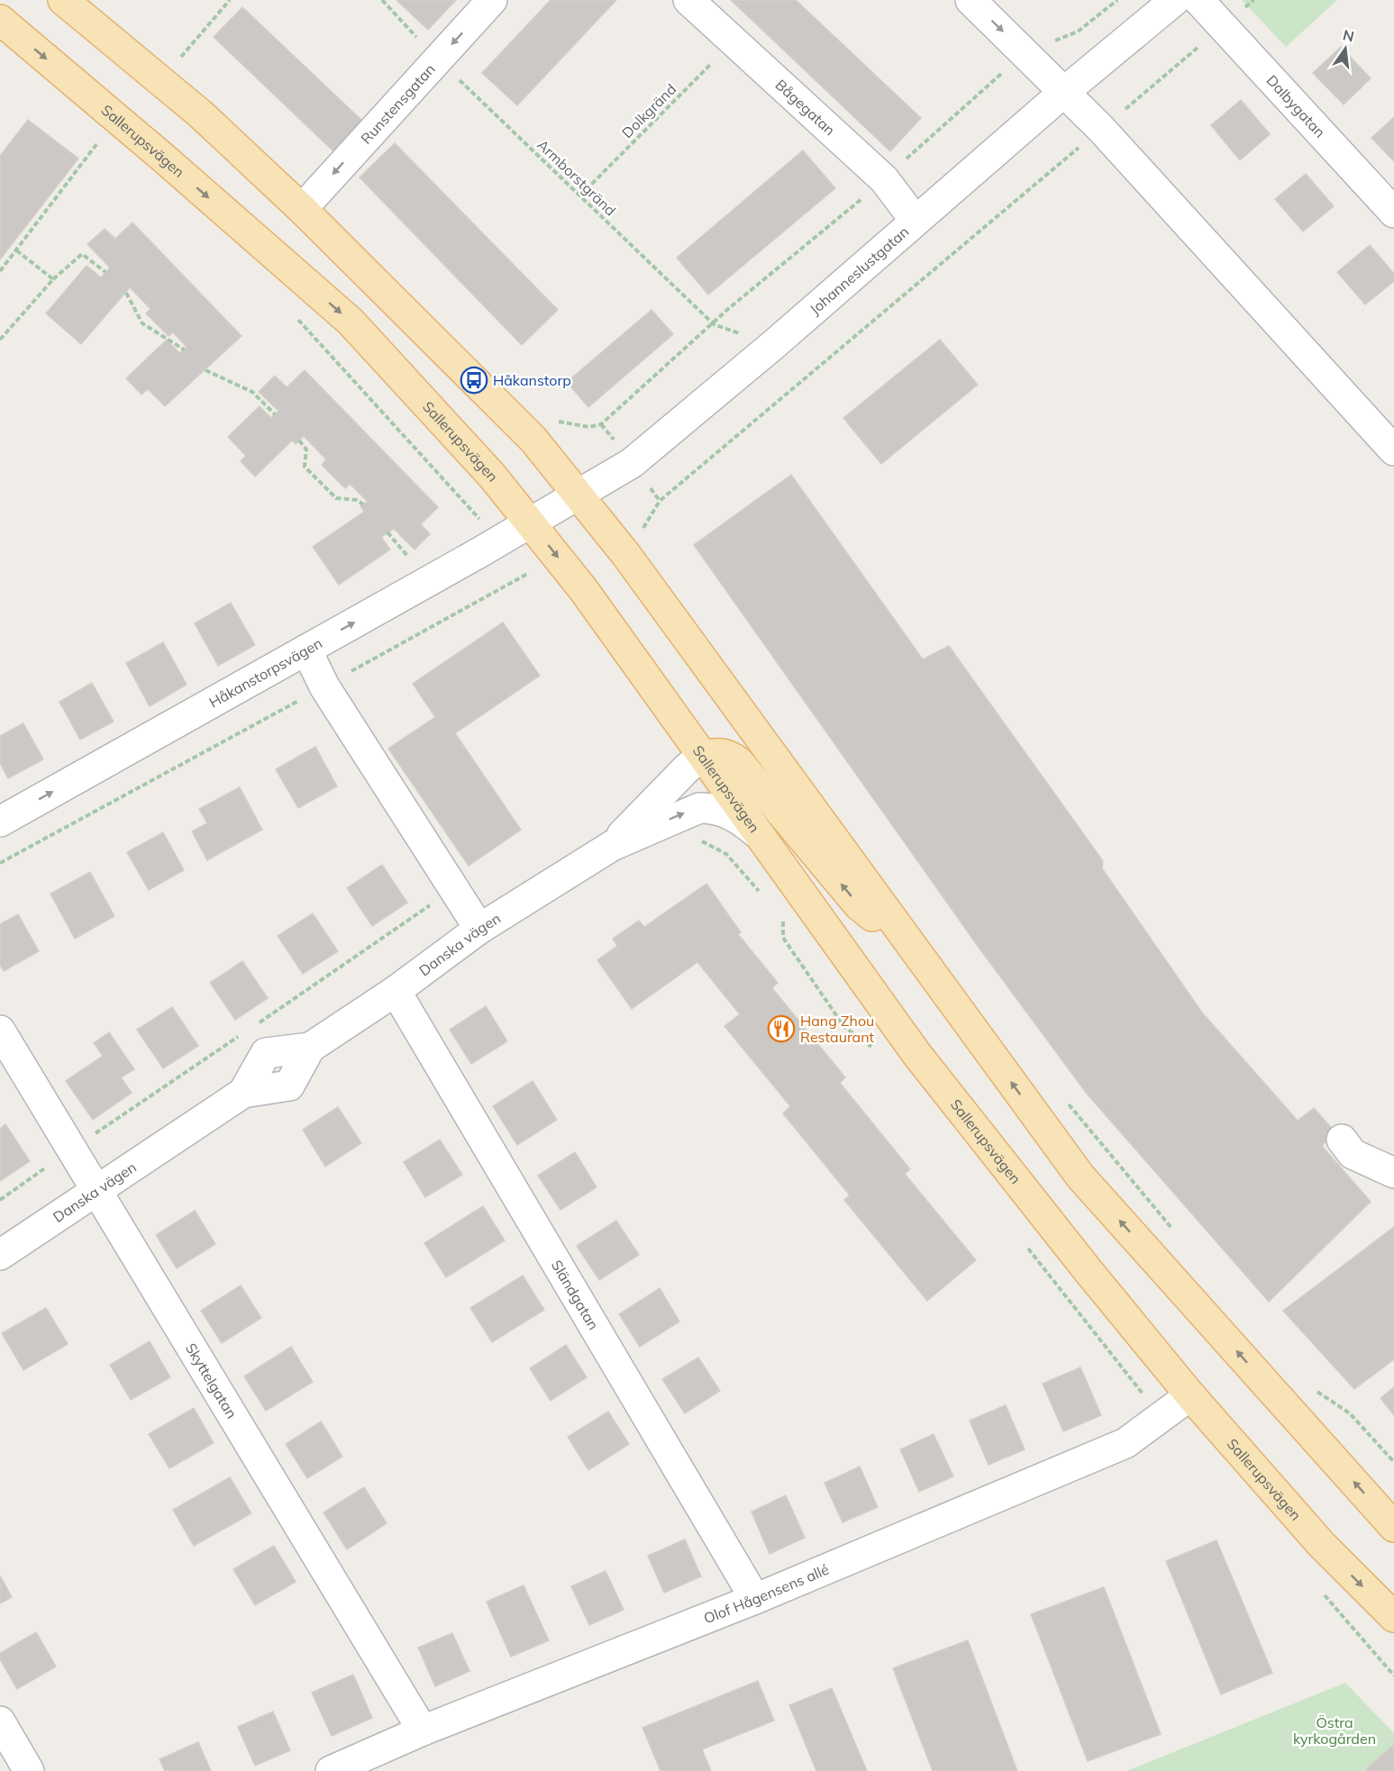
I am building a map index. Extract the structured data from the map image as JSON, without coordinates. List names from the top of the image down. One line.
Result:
{"streets":{"main road":["Sallerupsvägen"],"street":["Runstensgatan","Dalbygatan","Bågegatan","Johanneslustgatan","Håkanstorpsvägen","Danska vägen","Sländgatan","Skyttelgatan","Olof Hågensens allé"],"path":["Dolkgränd","Armborstgränd"]},"crossings":[["Runstensgatan","Armborstgränd"],["Bågegatan","Dolkgränd"],["Bågegatan","Johanneslustgatan"],["Dolkgränd","Armborstgränd"],["Sallerupsvägen","Johanneslustgatan"],["Sallerupsvägen","Håkanstorpsvägen"],["Sallerupsvägen","Danska vägen"],["Sallerupsvägen","Olof Hågensens allé"],["Armborstgränd","Johanneslustgatan"],["Johanneslustgatan","Håkanstorpsvägen"],["Danska vägen","Sländgatan"],["Danska vägen","Skyttelgatan"],["Sländgatan","Olof Hågensens allé"],["Skyttelgatan","Olof Hågensens allé"]],"one_way":["Runstensgatan","Håkanstorpsvägen"],"parks":["Östra kyrkogården"],"places":{"bus stop":["Håkanstorp"],"restaurant":["Hang Zhou Restaurant"]},"north":"top"}
